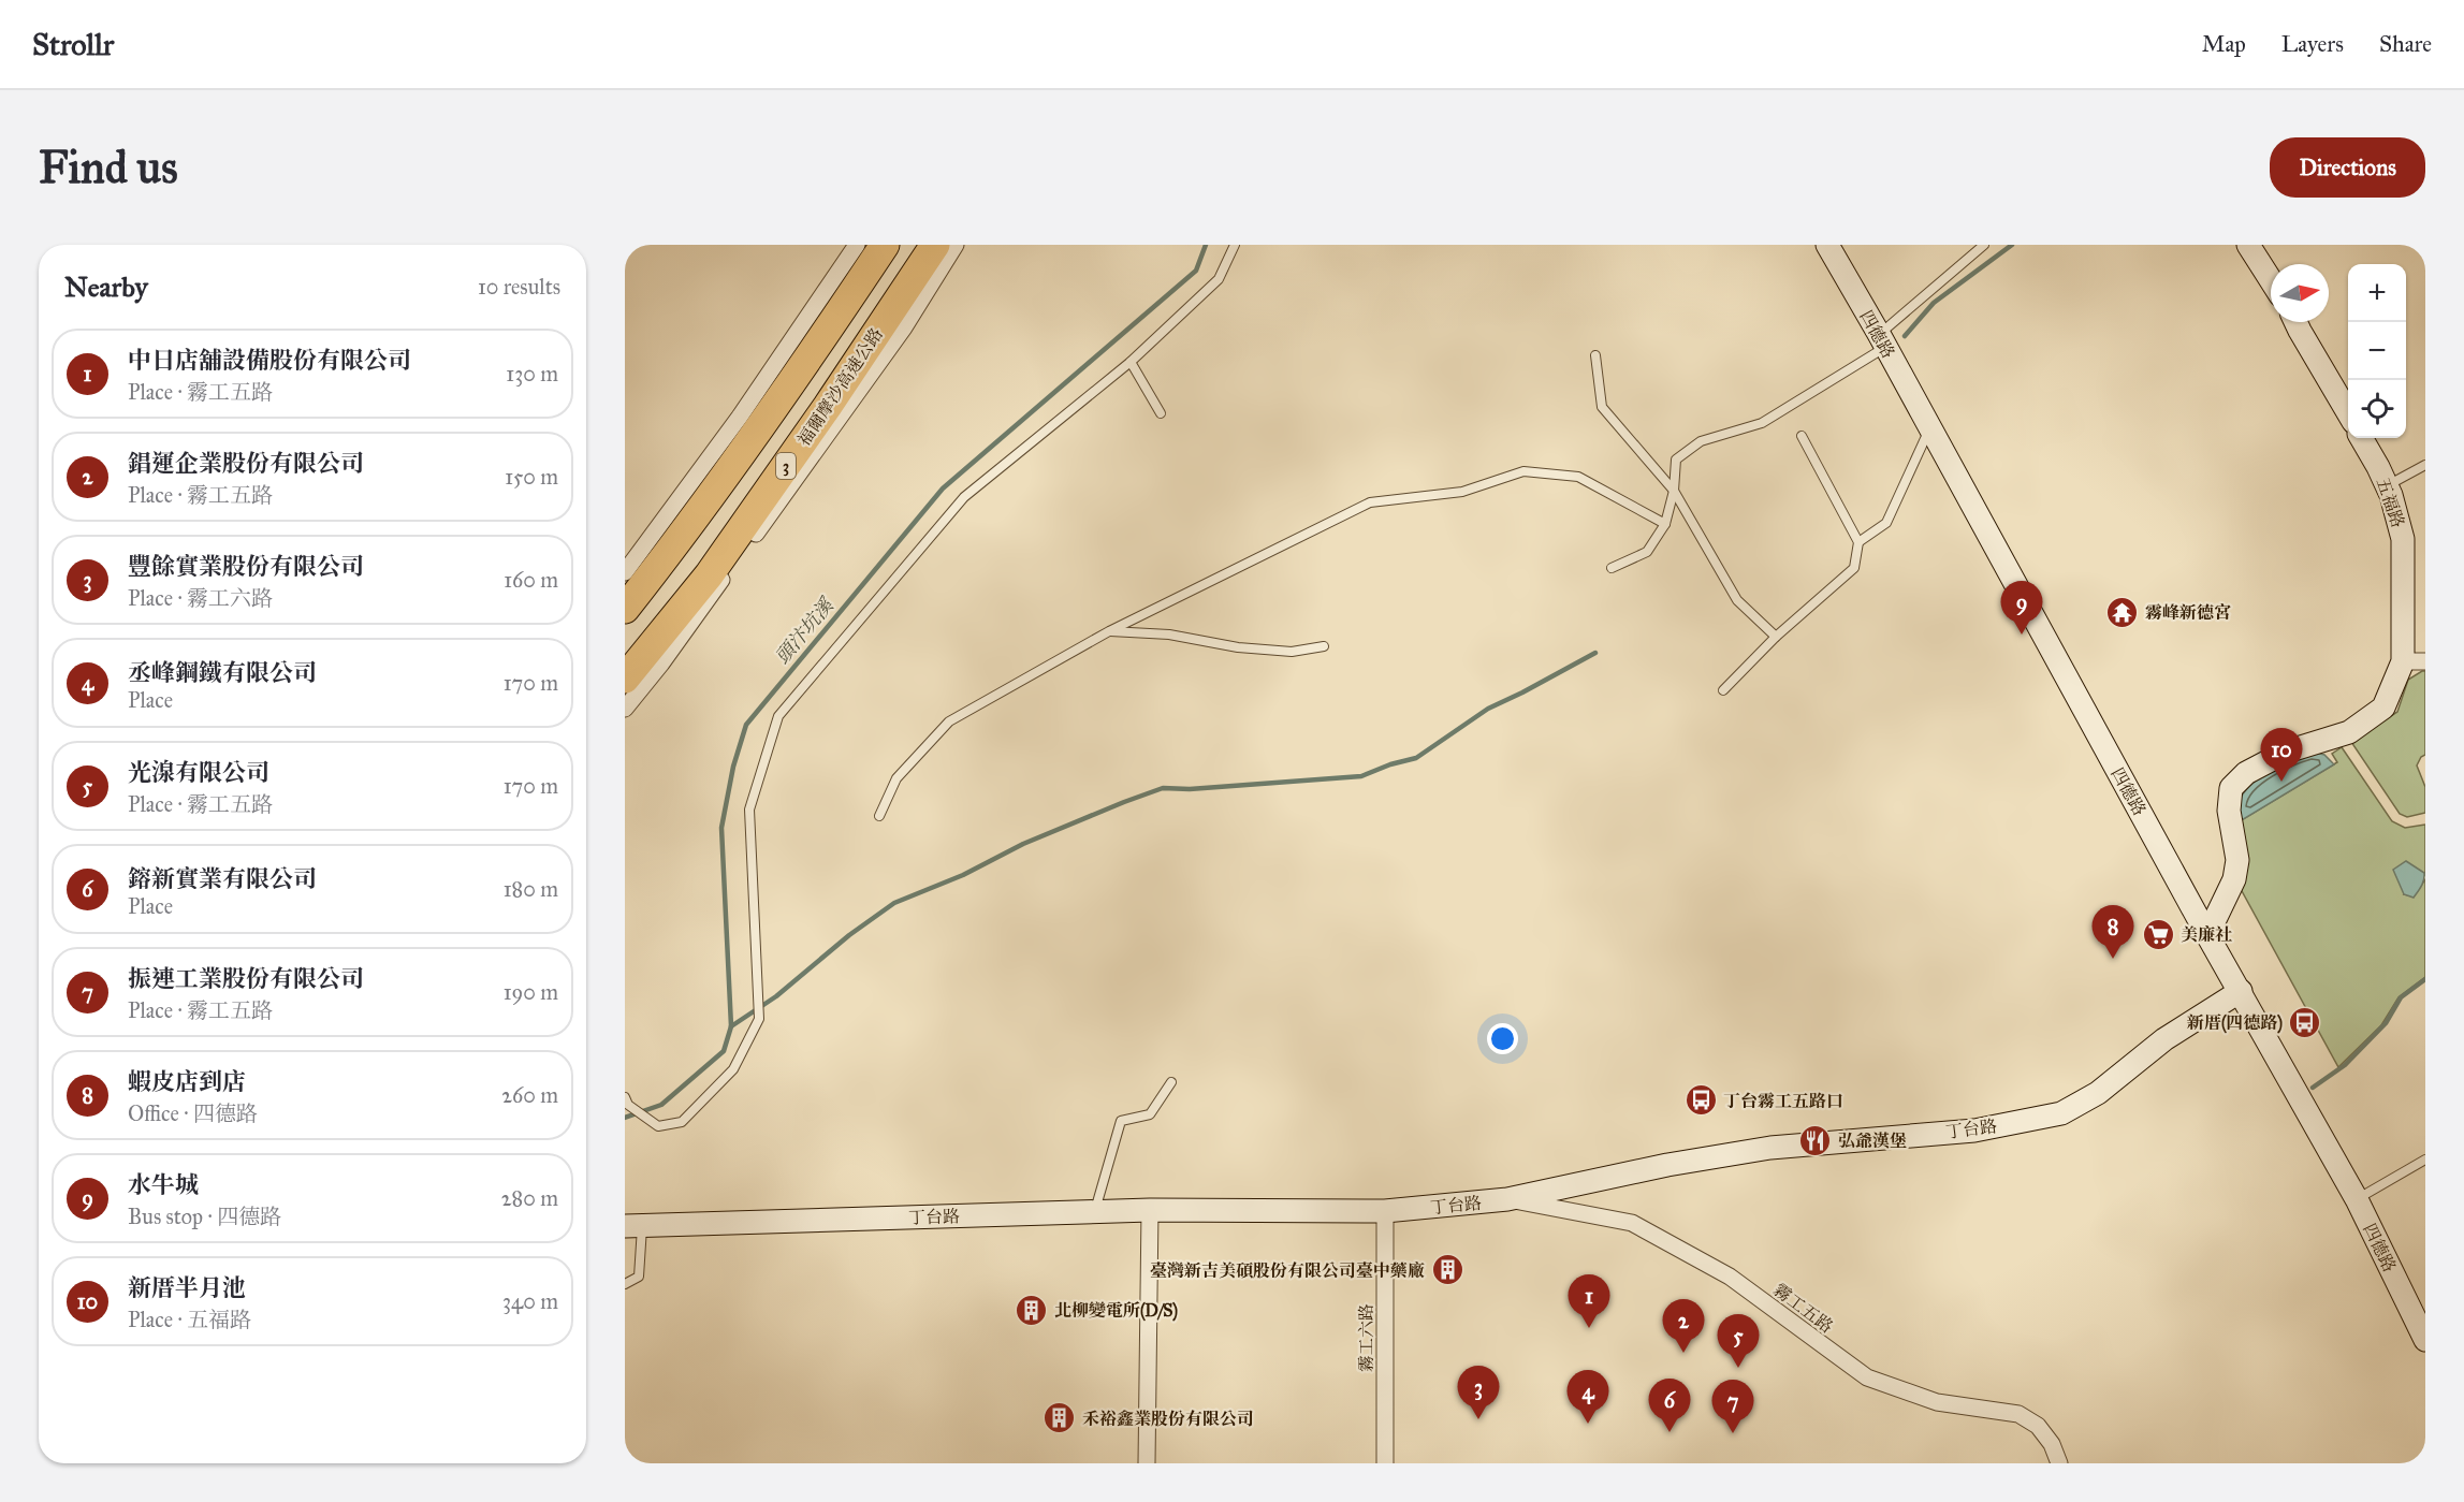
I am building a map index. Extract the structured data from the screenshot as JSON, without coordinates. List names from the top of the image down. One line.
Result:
{"streets":{"highway":["福爾摩沙高速公路","3"],"street":["四德路","五福路","丁台路","霧工五路","霧工六路"]},"crossings":[["四德路","五福路"],["四德路","丁台路"],["丁台路","霧工五路"],["丁台路","霧工六路"]],"water":["頭汴坑溪"],"places":{"temple":["霧峰新德宮"],"supermarket":["美廉社"],"bus stop":["新厝(四德路)","丁台霧工五路口"],"restaurant":["弘爺漢堡"],"building":["臺灣新吉美碩股份有限公司臺中藥廠","北柳變電所(D/S)","禾裕鑫業股份有限公司"]},"north":"right","page":{"header":"Strollr","nav":["Map","Layers","Share"],"buttons":"Directions","title":"Find us","heading":["Nearby","10 results"],"map_buttons":["+","−"],"list":[{"mark":"1","name":"中日店舖設備股份有限公司","note":"Place · 霧工五路","value":"130 m"},{"mark":"2","name":"錩運企業股份有限公司","note":"Place · 霧工五路","value":"150 m"},{"mark":"3","name":"豐餘實業股份有限公司","note":"Place · 霧工六路","value":"160 m"},{"mark":"4","name":"丞峰鋼鐵有限公司","note":"Place","value":"170 m"},{"mark":"5","name":"光湶有限公司","note":"Place · 霧工五路","value":"170 m"},{"mark":"6","name":"鎔新實業有限公司","note":"Place","value":"180 m"},{"mark":"7","name":"振連工業股份有限公司","note":"Place · 霧工五路","value":"190 m"},{"mark":"8","name":"蝦皮店到店","note":"Office · 四德路","value":"260 m"},{"mark":"9","name":"水牛城","note":"Bus stop · 四德路","value":"280 m"},{"mark":"10","name":"新厝半月池","note":"Place · 五福路","value":"340 m"}],"pins":["9","10","8","1","2","5","3","4","6","7"]}}
